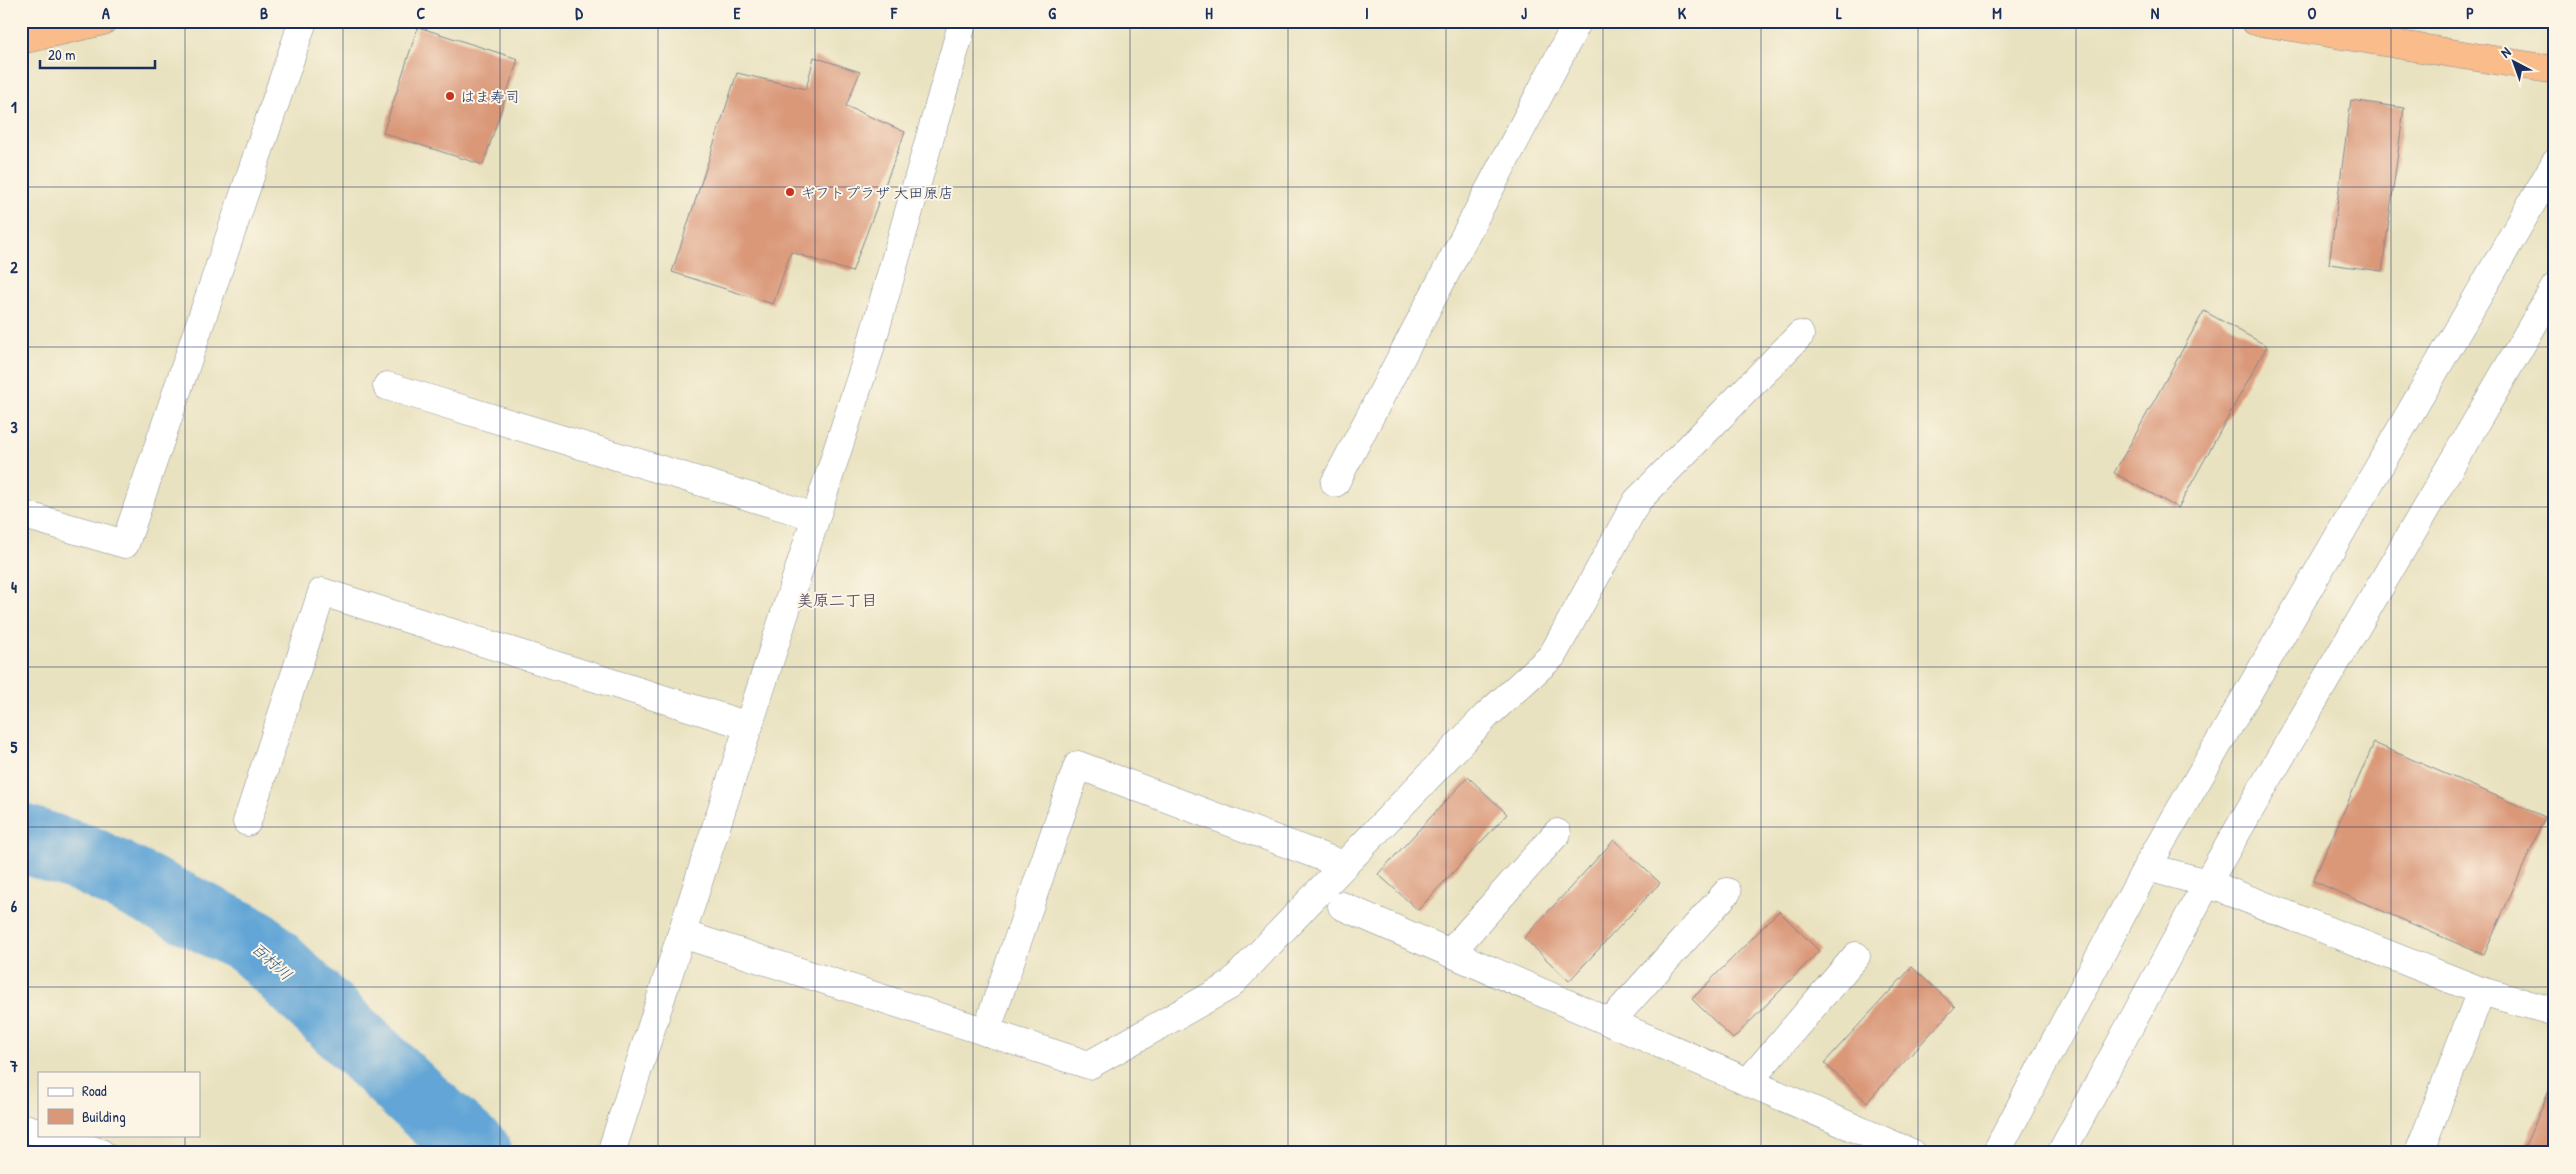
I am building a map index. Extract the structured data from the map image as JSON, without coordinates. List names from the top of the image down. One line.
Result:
{"districts":["美原二丁目"],"water":["百村川"],"places":["はま寿司","ギフトプラザ 大田原店"],"legend":["Road","Building"],"scale_bar":"20 m","north":"top left","grid":{"columns":["A","B","C","D","E","F","G","H","I","J","K","L","M","N","O","P"],"rows":["1","2","3","4","5","6","7"]}}
